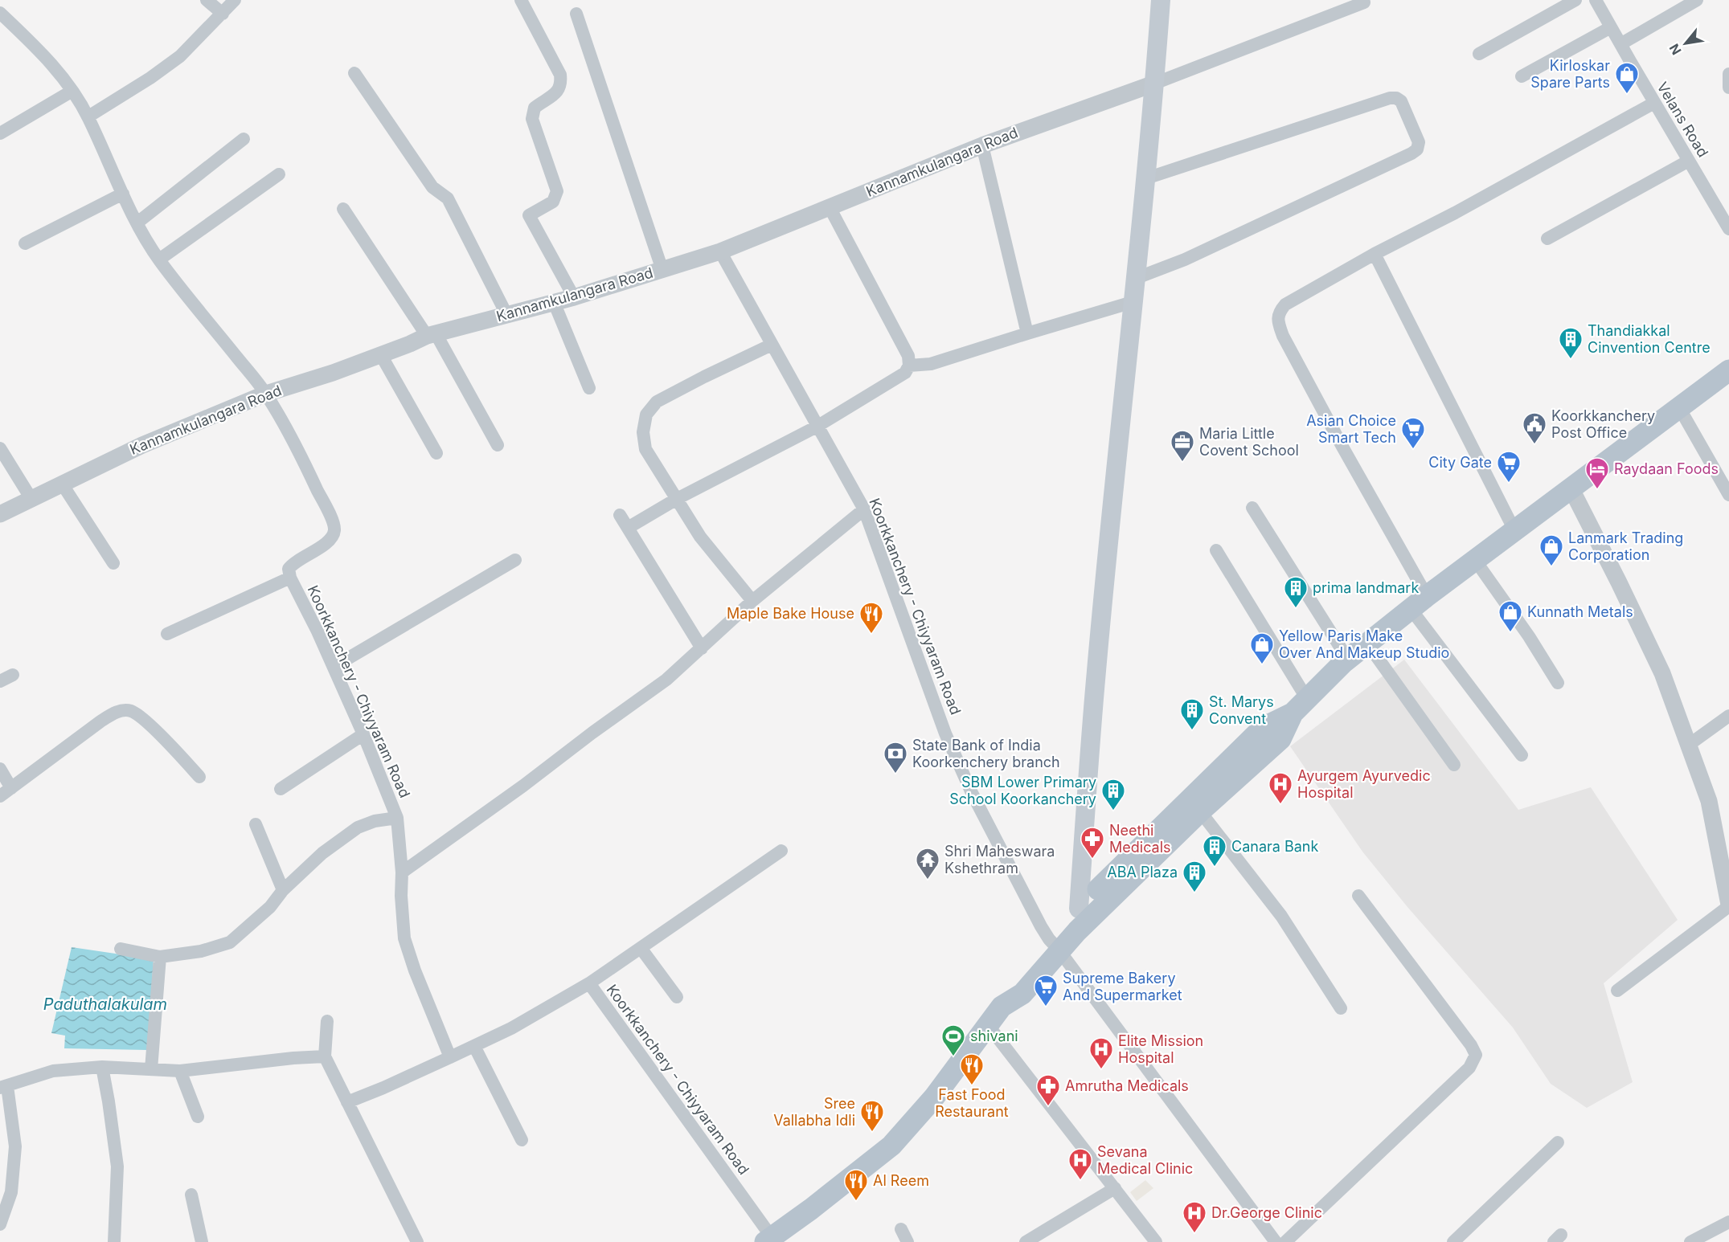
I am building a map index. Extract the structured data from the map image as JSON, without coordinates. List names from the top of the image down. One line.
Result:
{"streets":{"street":["Velans Road","Kannamkulangara Road","Koorkkanchery - Chiyyaram Road"]},"crossings":[["Kannamkulangara Road","Koorkkanchery - Chiyyaram Road"]],"water":["Paduthalakulam"],"places":{"shop":["Kirloskar Spare Parts","Lanmark Trading Corporation","Kunnath Metals","Yellow Paris Make Over And Makeup Studio"],"building":["Thandiakkal Cinvention Centre","prima landmark","St. Marys Convent","SBM Lower Primary School Koorkanchery","Canara Bank","ABA Plaza"],"public building":["Koorkkanchery Post Office"],"supermarket":["Asian Choice Smart Tech","City Gate","Supreme Bakery And Supermarket"],"office":["Maria Little Covent School"],"hotel":["Raydaan Foods"],"restaurant":["Maple Bake House","Fast Food Restaurant","Sree Vallabha Idli","Al Reem"],"bank":["State Bank of India Koorkenchery branch"],"hospital":["Ayurgem Ayurvedic Hospital","Elite Mission Hospital","Sevana Medical Clinic","Dr.George Clinic"],"pharmacy":["Neethi Medicals","Amrutha Medicals"],"temple":["Shri Maheswara Kshethram"],"sports":["shivani"]},"north":"bottom left"}
